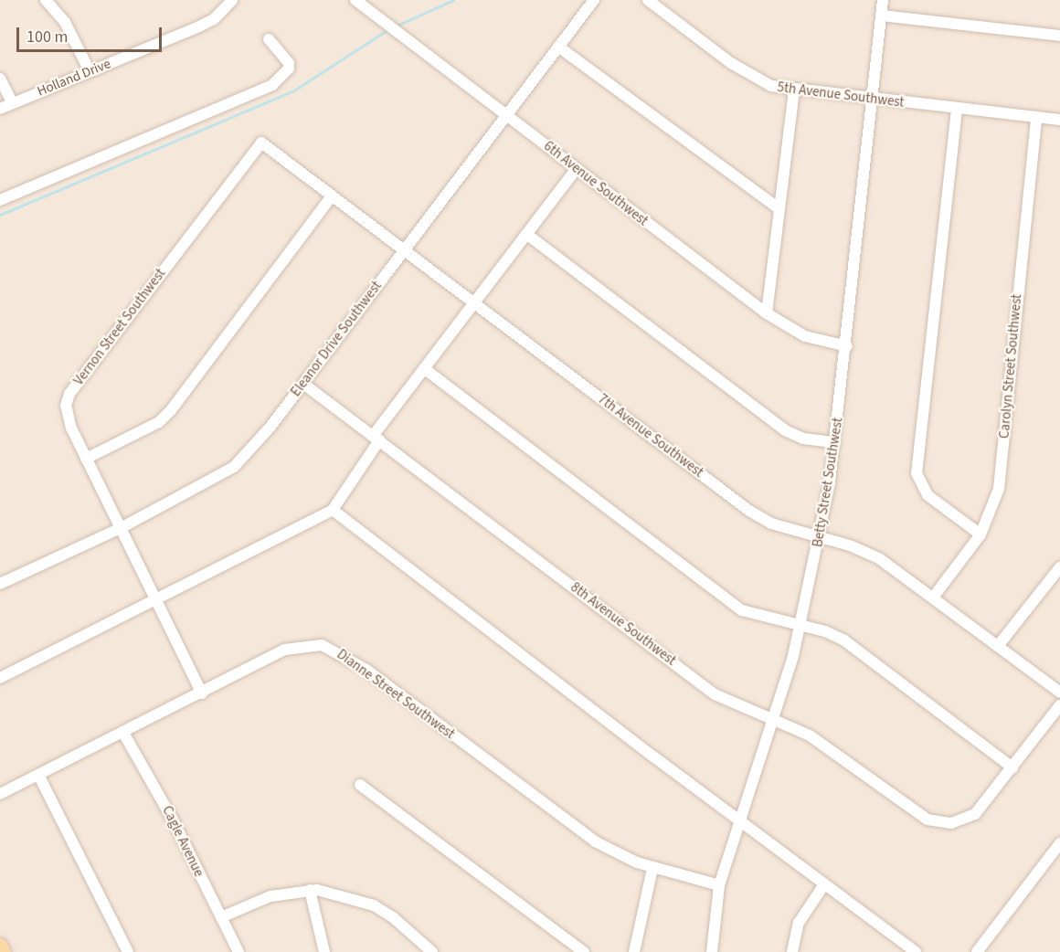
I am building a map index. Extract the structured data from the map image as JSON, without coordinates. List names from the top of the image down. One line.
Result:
{"streets":{"street":["Holland Drive","5th Avenue Southwest","6th Avenue Southwest","Vernon Street Southwest","Eleanor Drive Southwest","Carolyn Street Southwest","7th Avenue Southwest","Betty Street Southwest","8th Avenue Southwest","Dianne Street Southwest","Cagle Avenue"]},"crossings":[["5th Avenue Southwest","Carolyn Street Southwest"],["5th Avenue Southwest","Betty Street Southwest"],["6th Avenue Southwest","Eleanor Drive Southwest"],["6th Avenue Southwest","Betty Street Southwest"],["Vernon Street Southwest","Eleanor Drive Southwest"],["Vernon Street Southwest","7th Avenue Southwest"],["Vernon Street Southwest","Dianne Street Southwest"],["Eleanor Drive Southwest","7th Avenue Southwest"],["Eleanor Drive Southwest","8th Avenue Southwest"],["Carolyn Street Southwest","7th Avenue Southwest"],["7th Avenue Southwest","Betty Street Southwest"],["Betty Street Southwest","8th Avenue Southwest"],["Betty Street Southwest","Dianne Street Southwest"],["Dianne Street Southwest","Cagle Avenue"]],"scale_bar":"100 m"}
